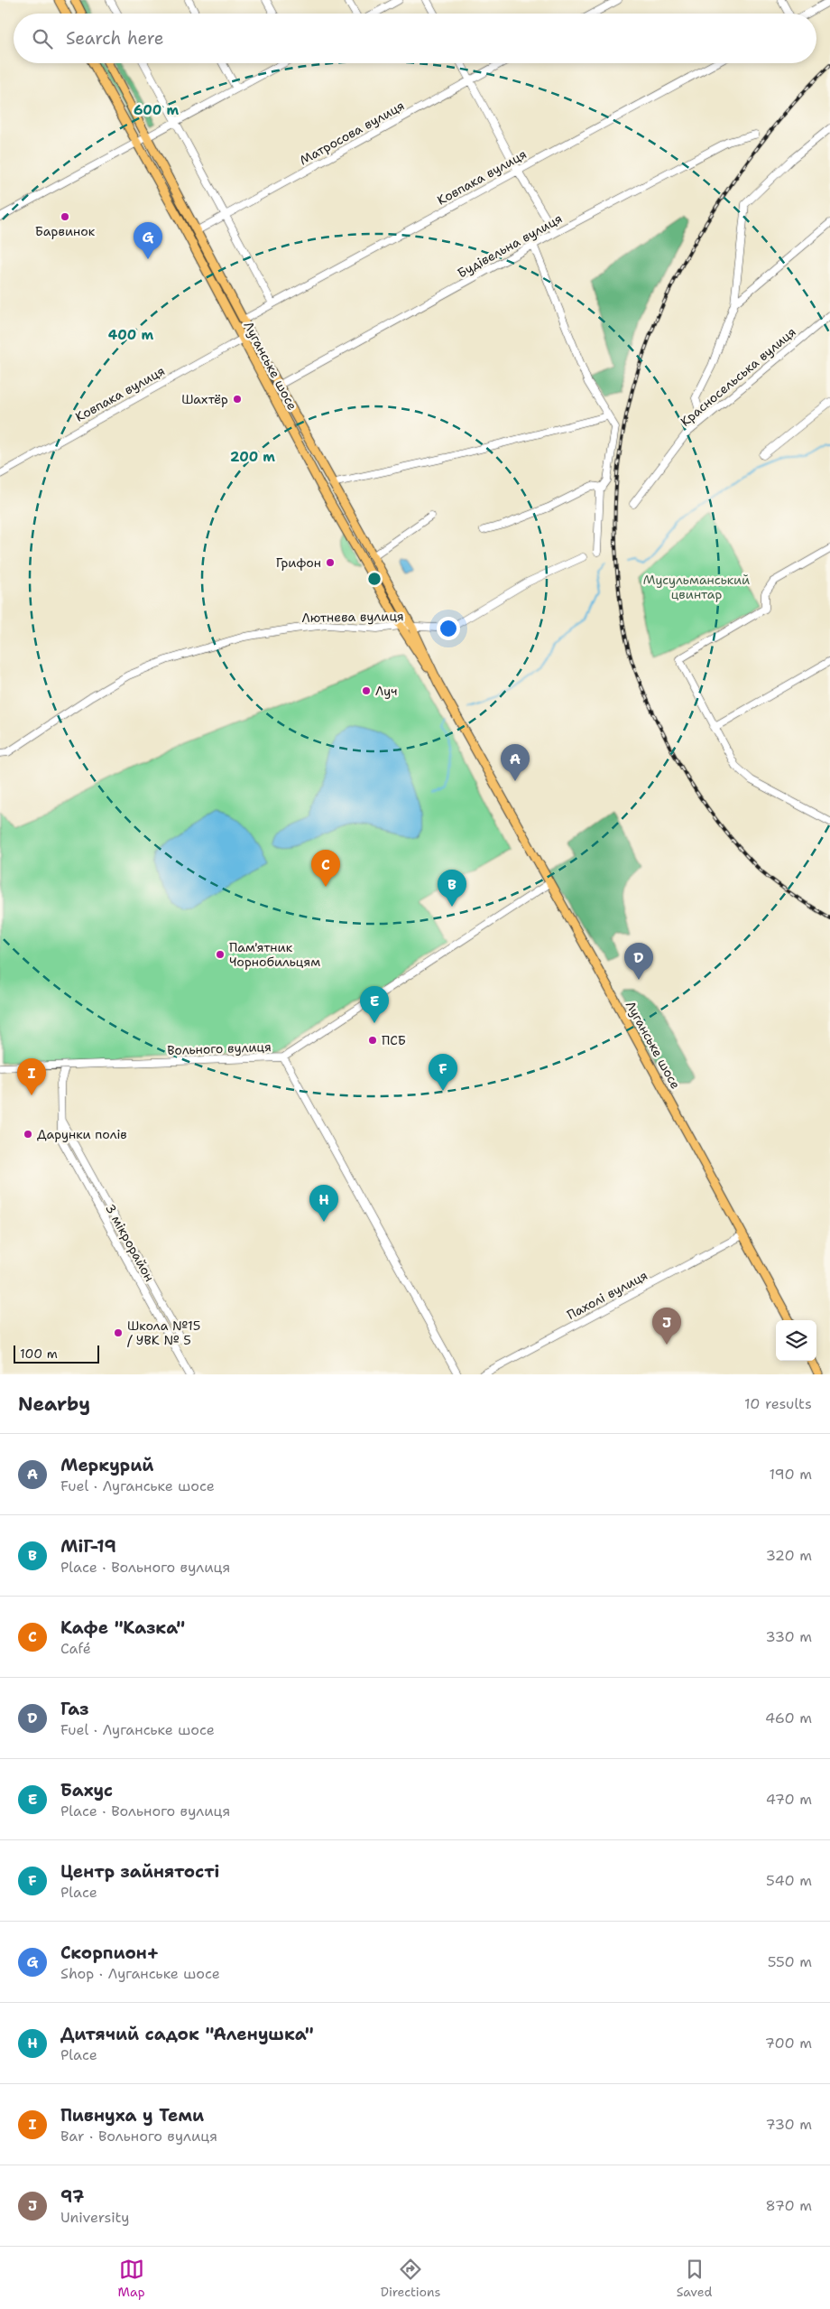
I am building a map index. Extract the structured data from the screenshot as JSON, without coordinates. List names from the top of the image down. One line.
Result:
{"streets":{"main road":["Луганське шосе"],"street":["Матросова вулиця","Ковпака вулиця","Будівельна вулиця","Красносельська вулиця","Лютнева вулиця","Вольного вулиця","3 мікрорайон","Пахолі вулиця"]},"crossings":[["Матросова вулиця","Луганське шосе"],["Ковпака вулиця","Луганське шосе"],["Будівельна вулиця","Луганське шосе"],["Луганське шосе","Лютнева вулиця"],["Луганське шосе","Вольного вулиця"],["Луганське шосе","Пахолі вулиця"],["Вольного вулиця","3 мікрорайон"]],"parks":["Мусульманський цвинтар"],"places":["Барвинок","Шахтёр","Грифон","Луч","Пам'ятник Чорнобильцям","ПСБ","Дарунки полів","Школа №15 / УВК № 5"],"scale_bar":"100 m","page":{"search":"Search here","pins":["G","A","C","B","D","E","F","I","H","J"],"scale":"100 m","heading":["Nearby","10 results"],"list":[{"mark":"A","name":"Меркурий","note":"Fuel · Луганське шосе","value":"190 m"},{"mark":"B","name":"МіГ-19","note":"Place · Вольного вулиця","value":"320 m"},{"mark":"C","name":"Кафе \"Казка\"","note":"Café","value":"330 m"},{"mark":"D","name":"Газ","note":"Fuel · Луганське шосе","value":"460 m"},{"mark":"E","name":"Бахус","note":"Place · Вольного вулиця","value":"470 m"},{"mark":"F","name":"Центр зайнятості","note":"Place","value":"540 m"},{"mark":"G","name":"Скорпион+","note":"Shop · Луганське шосе","value":"550 m"},{"mark":"H","name":"Дитячий садок \"Аленушка\"","note":"Place","value":"700 m"},{"mark":"I","name":"Пивнуха у Теми","note":"Bar · Вольного вулиця","value":"730 m"},{"mark":"J","name":"97","note":"University","value":"870 m"}],"nav":["Map","Directions","Saved"]},"rings":["600 m","400 m","200 m"]}
